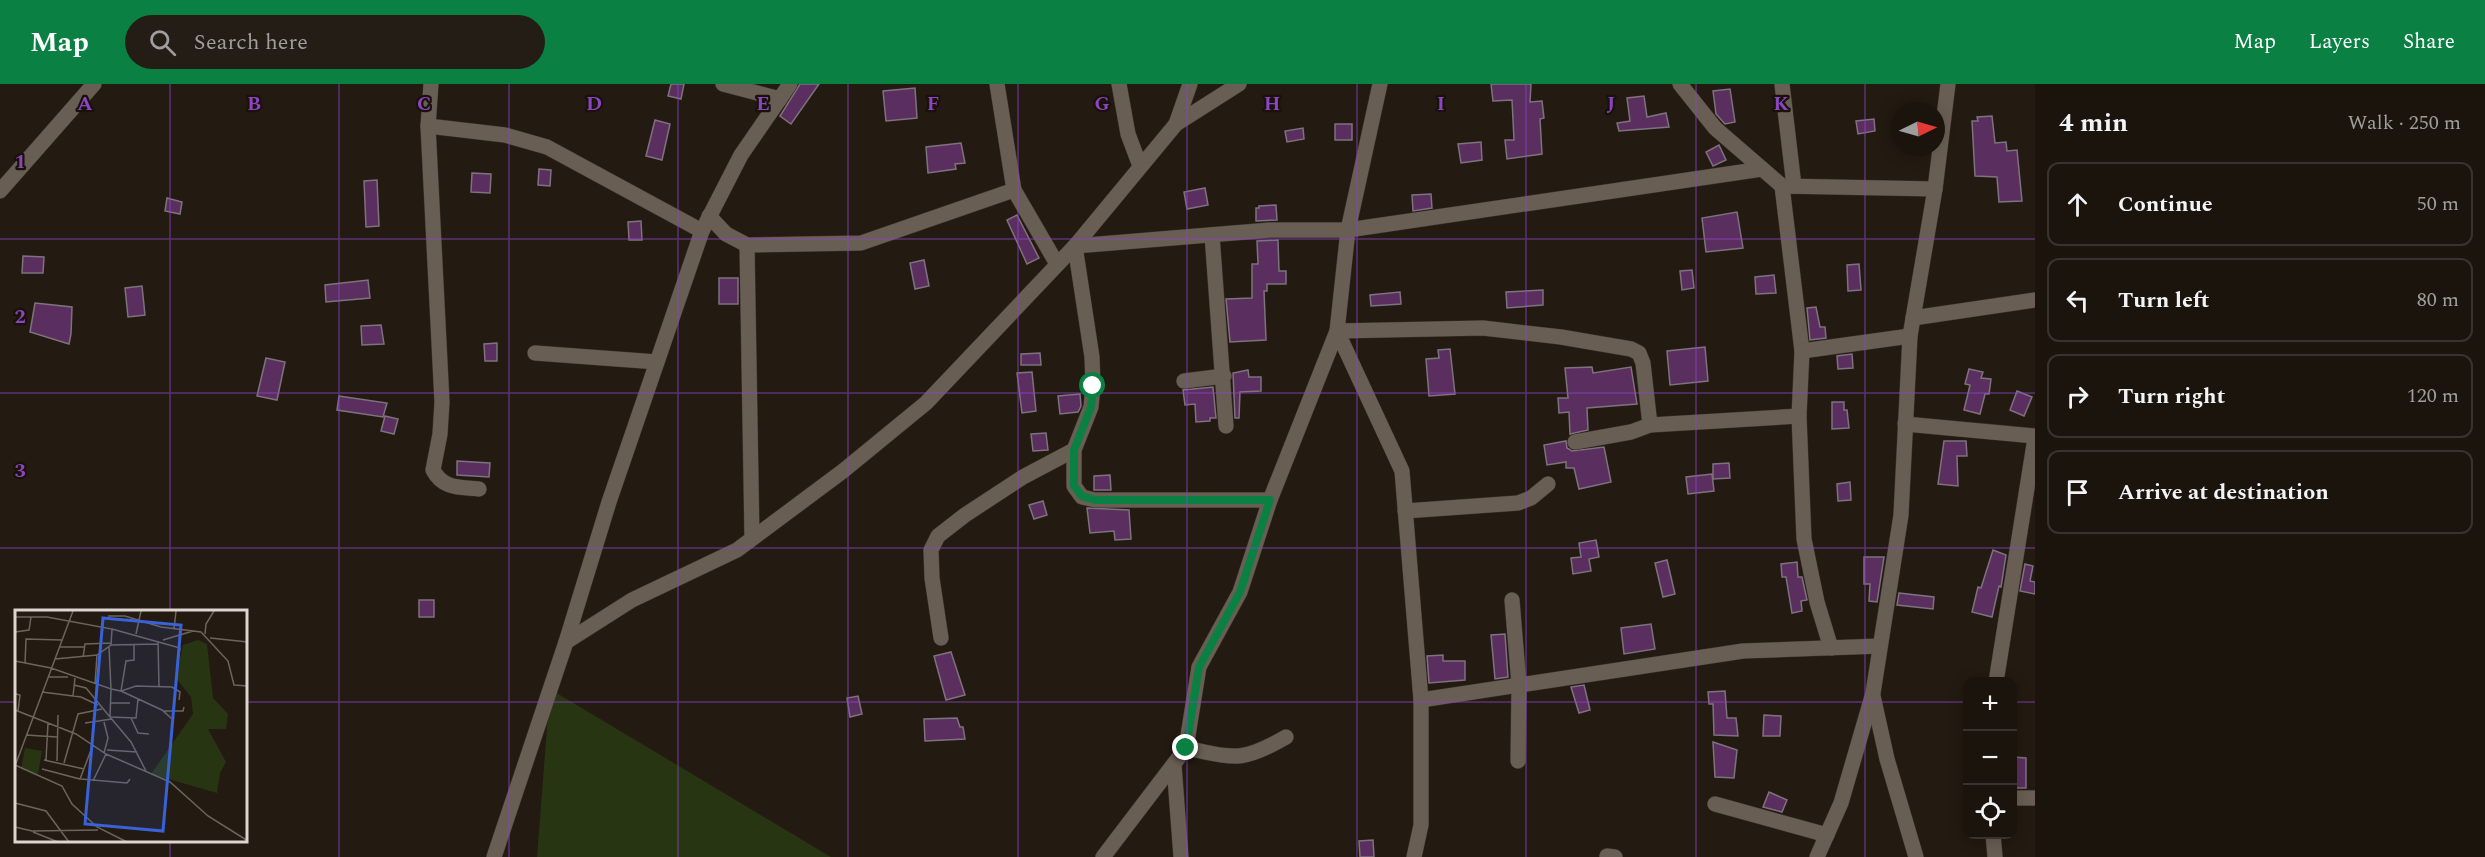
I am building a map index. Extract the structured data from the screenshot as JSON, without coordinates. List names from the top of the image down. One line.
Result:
{"north":"right","page":{"header":"Map","search":"Search here","nav":["Map","Layers","Share"],"heading":["4 min","Walk · 250 m"],"list":[["Continue","50 m"],["Turn left","80 m"],["Turn right","120 m"],"Arrive at destination"],"map_buttons":["+","−"]},"grid":{"columns":["A","B","C","D","E","F","G","H","I","J","K"],"rows":["1","2","3"]}}
